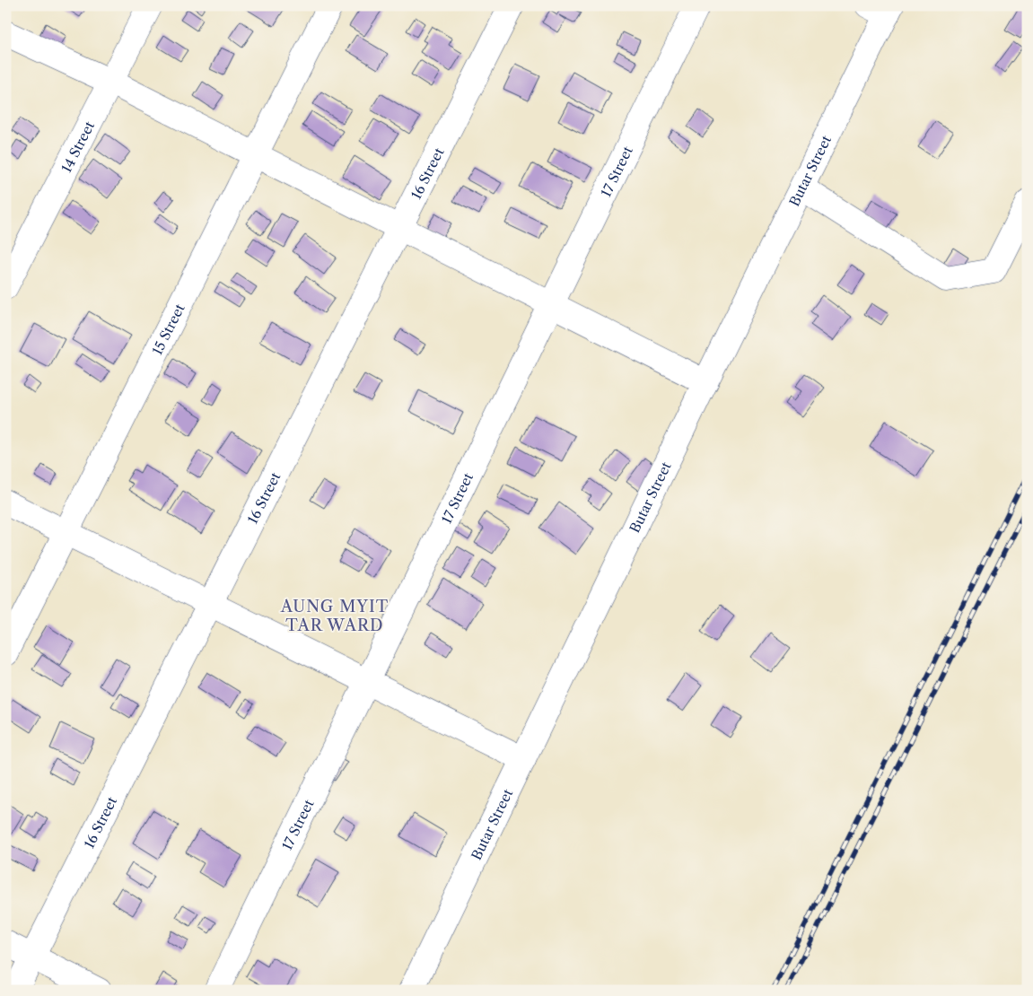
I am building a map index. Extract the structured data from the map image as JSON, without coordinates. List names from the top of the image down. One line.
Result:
{"streets":{"street":["14 Street","17 Street","Butar Street","16 Street","15 Street"]},"districts":["AUNG MYIT TAR WARD"]}
